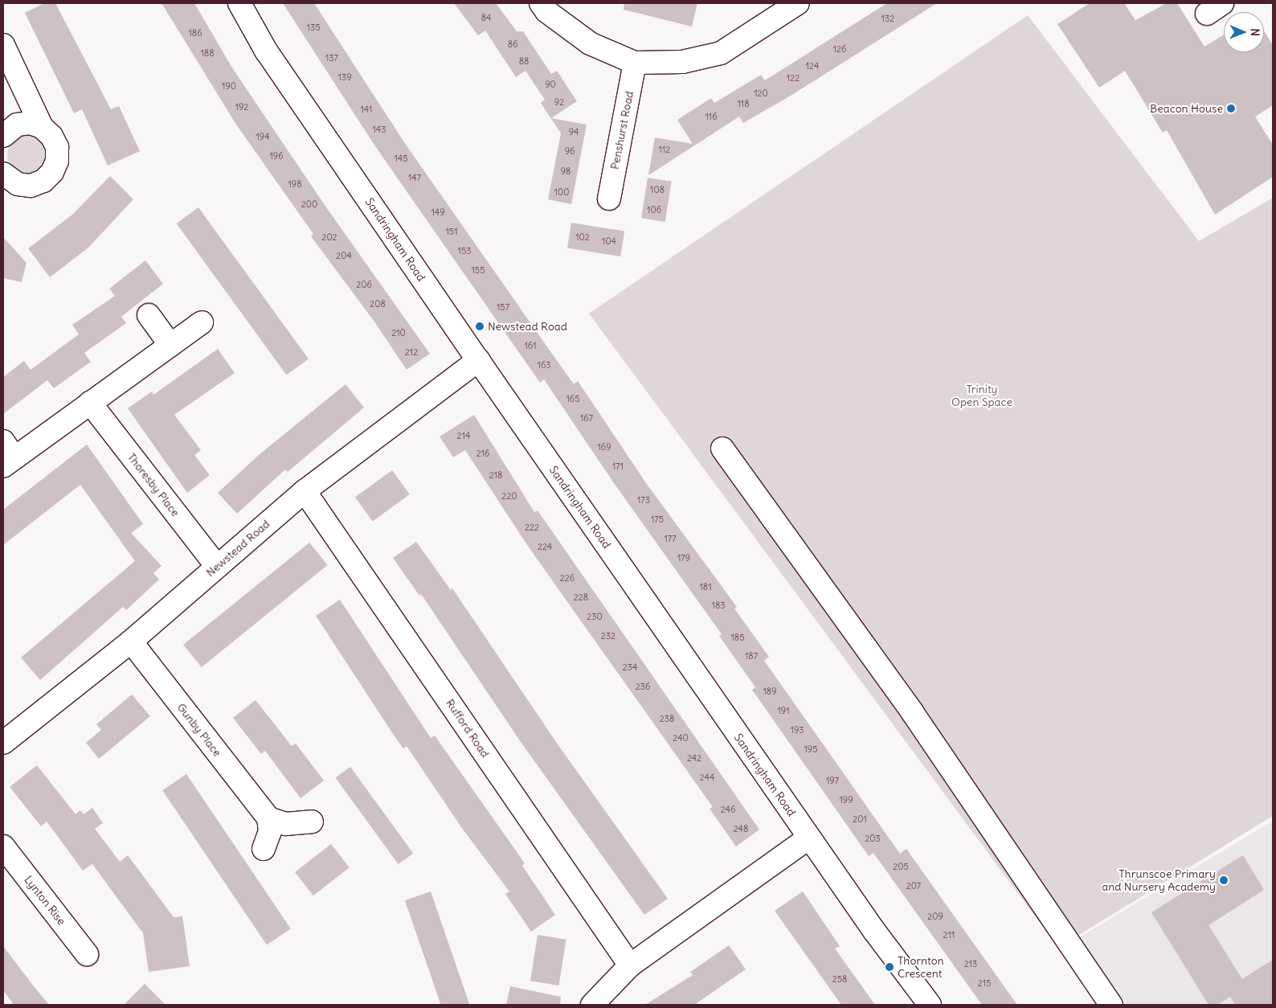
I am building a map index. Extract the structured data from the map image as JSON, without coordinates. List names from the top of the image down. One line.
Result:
{"streets":{"street":["Penshurst Road","Sandringham Road","Thoresby Place","Newstead Road","Rufford Road","Gunby Place","Lynton Rise"]},"crossings":[["Sandringham Road","Newstead Road"],["Thoresby Place","Newstead Road"],["Newstead Road","Rufford Road"],["Newstead Road","Gunby Place"]],"parks":["Trinity Open Space"],"places":["Beacon House","Newstead Road","Thrunscoe Primary and Nursery Academy","Thornton Crescent"],"house_numbers":["84","132","135","186","86","126","188","137","88","124","139","122","90","190","120","92","118","192","141","116","143","94","194","112","96","196","145","98","147","198","108","100","200","106","149","151","202","102","104","153","204","155","206","208","157","210","161","212","163","165","167","214","169","216","171","218","220","173","175","222","177","224","179","226","181","228","183","230","232","185","187","234","236","189","191","238","193","240","195","242","244","197","199","246","201","248","203","205","207","209","211","213","258","215"],"north":"right"}
